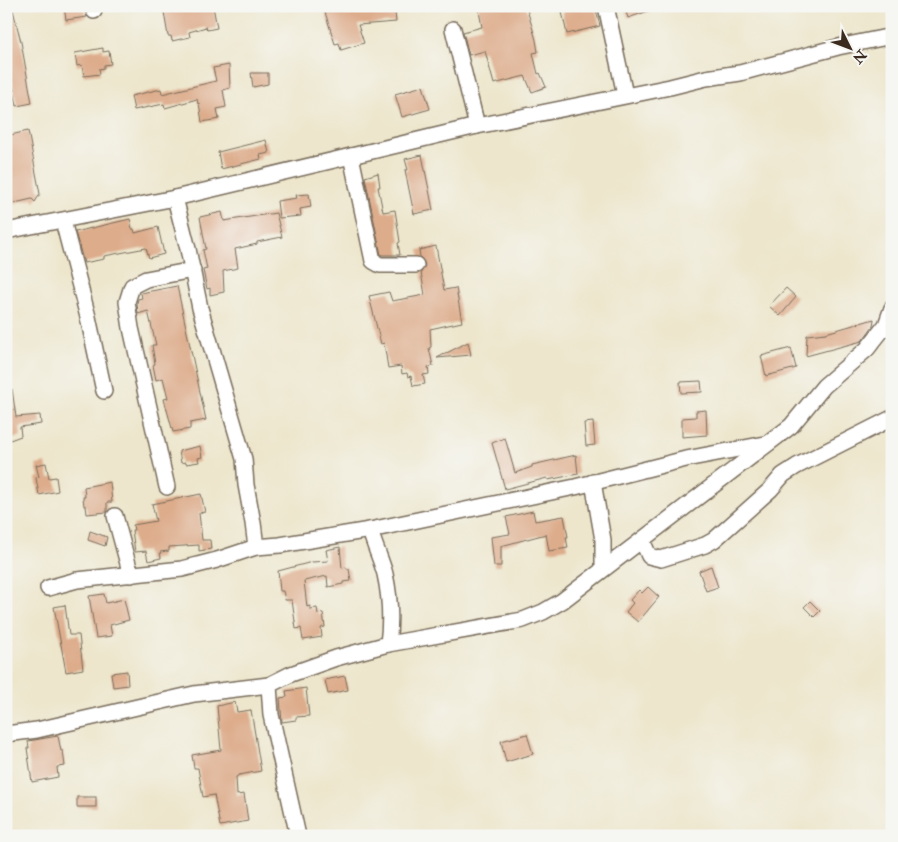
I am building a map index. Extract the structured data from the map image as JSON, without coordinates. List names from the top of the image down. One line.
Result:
{"north":"bottom right"}
